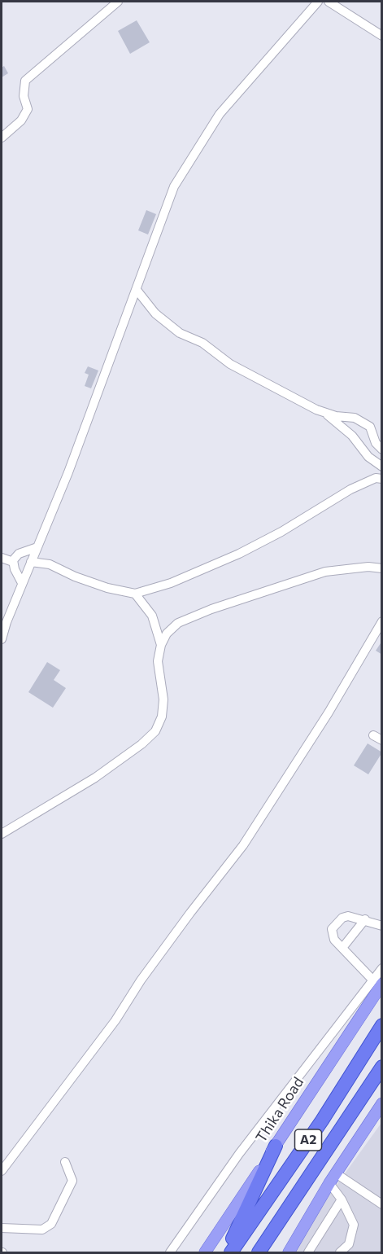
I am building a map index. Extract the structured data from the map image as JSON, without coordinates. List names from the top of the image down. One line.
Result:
{"streets":{"highway":["A2"],"main road":["Thika Road"]}}
